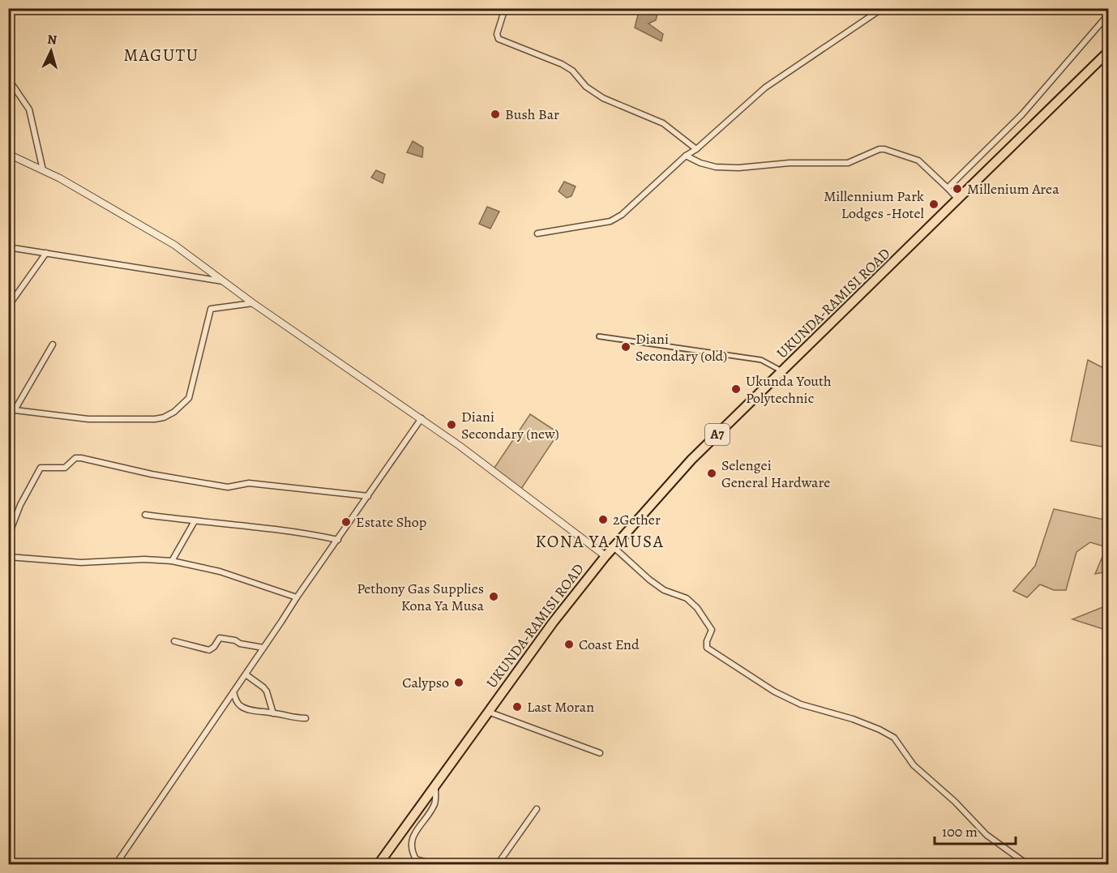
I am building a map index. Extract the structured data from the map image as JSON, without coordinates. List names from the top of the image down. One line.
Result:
{"streets":{"highway":["UKUNDA-RAMISI ROAD","A7"]},"districts":["MAGUTU","KONA YA MUSA"],"places":["Bush Bar","Millenium Area","Millennium Park Lodges -Hotel","Diani Secondary (old)","Ukunda Youth Polytechnic","Diani Secondary (new)","Selengei General Hardware","2Gether","Estate Shop","Pethony Gas Supplies Kona Ya Musa","Coast End","Calypso","Last Moran"],"scale_bar":"100 m","north":"top"}
